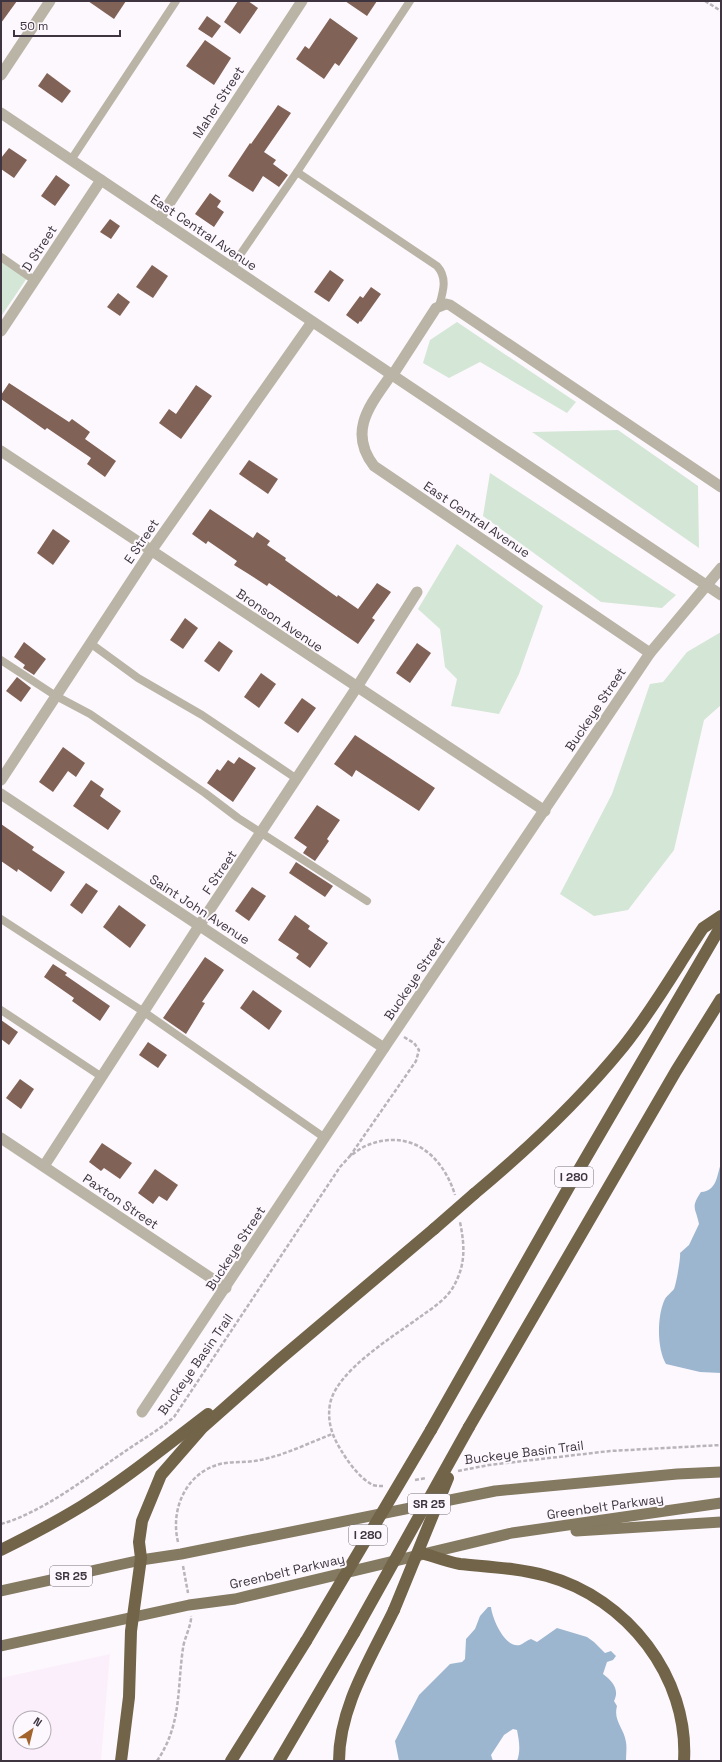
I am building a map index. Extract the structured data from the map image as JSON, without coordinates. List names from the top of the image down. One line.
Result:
{"streets":{"highway":["I 280"],"main road":["SR 25","Greenbelt Parkway"],"street":["Maher Street","East Central Avenue","D Street","E Street","Bronson Avenue","Buckeye Street","F Street","Saint John Avenue","Paxton Street"],"path":["Buckeye Basin Trail"]},"crossings":[["Maher Street","East Central Avenue"],["East Central Avenue","D Street"],["East Central Avenue","E Street"],["East Central Avenue","Buckeye Street"],["E Street","Bronson Avenue"],["Bronson Avenue","Buckeye Street"],["Bronson Avenue","F Street"],["Buckeye Street","Saint John Avenue"],["Buckeye Street","Paxton Street"],["Buckeye Street","Buckeye Basin Trail"],["F Street","Saint John Avenue"],["F Street","Paxton Street"]],"scale_bar":"50 m","north":"top right"}
